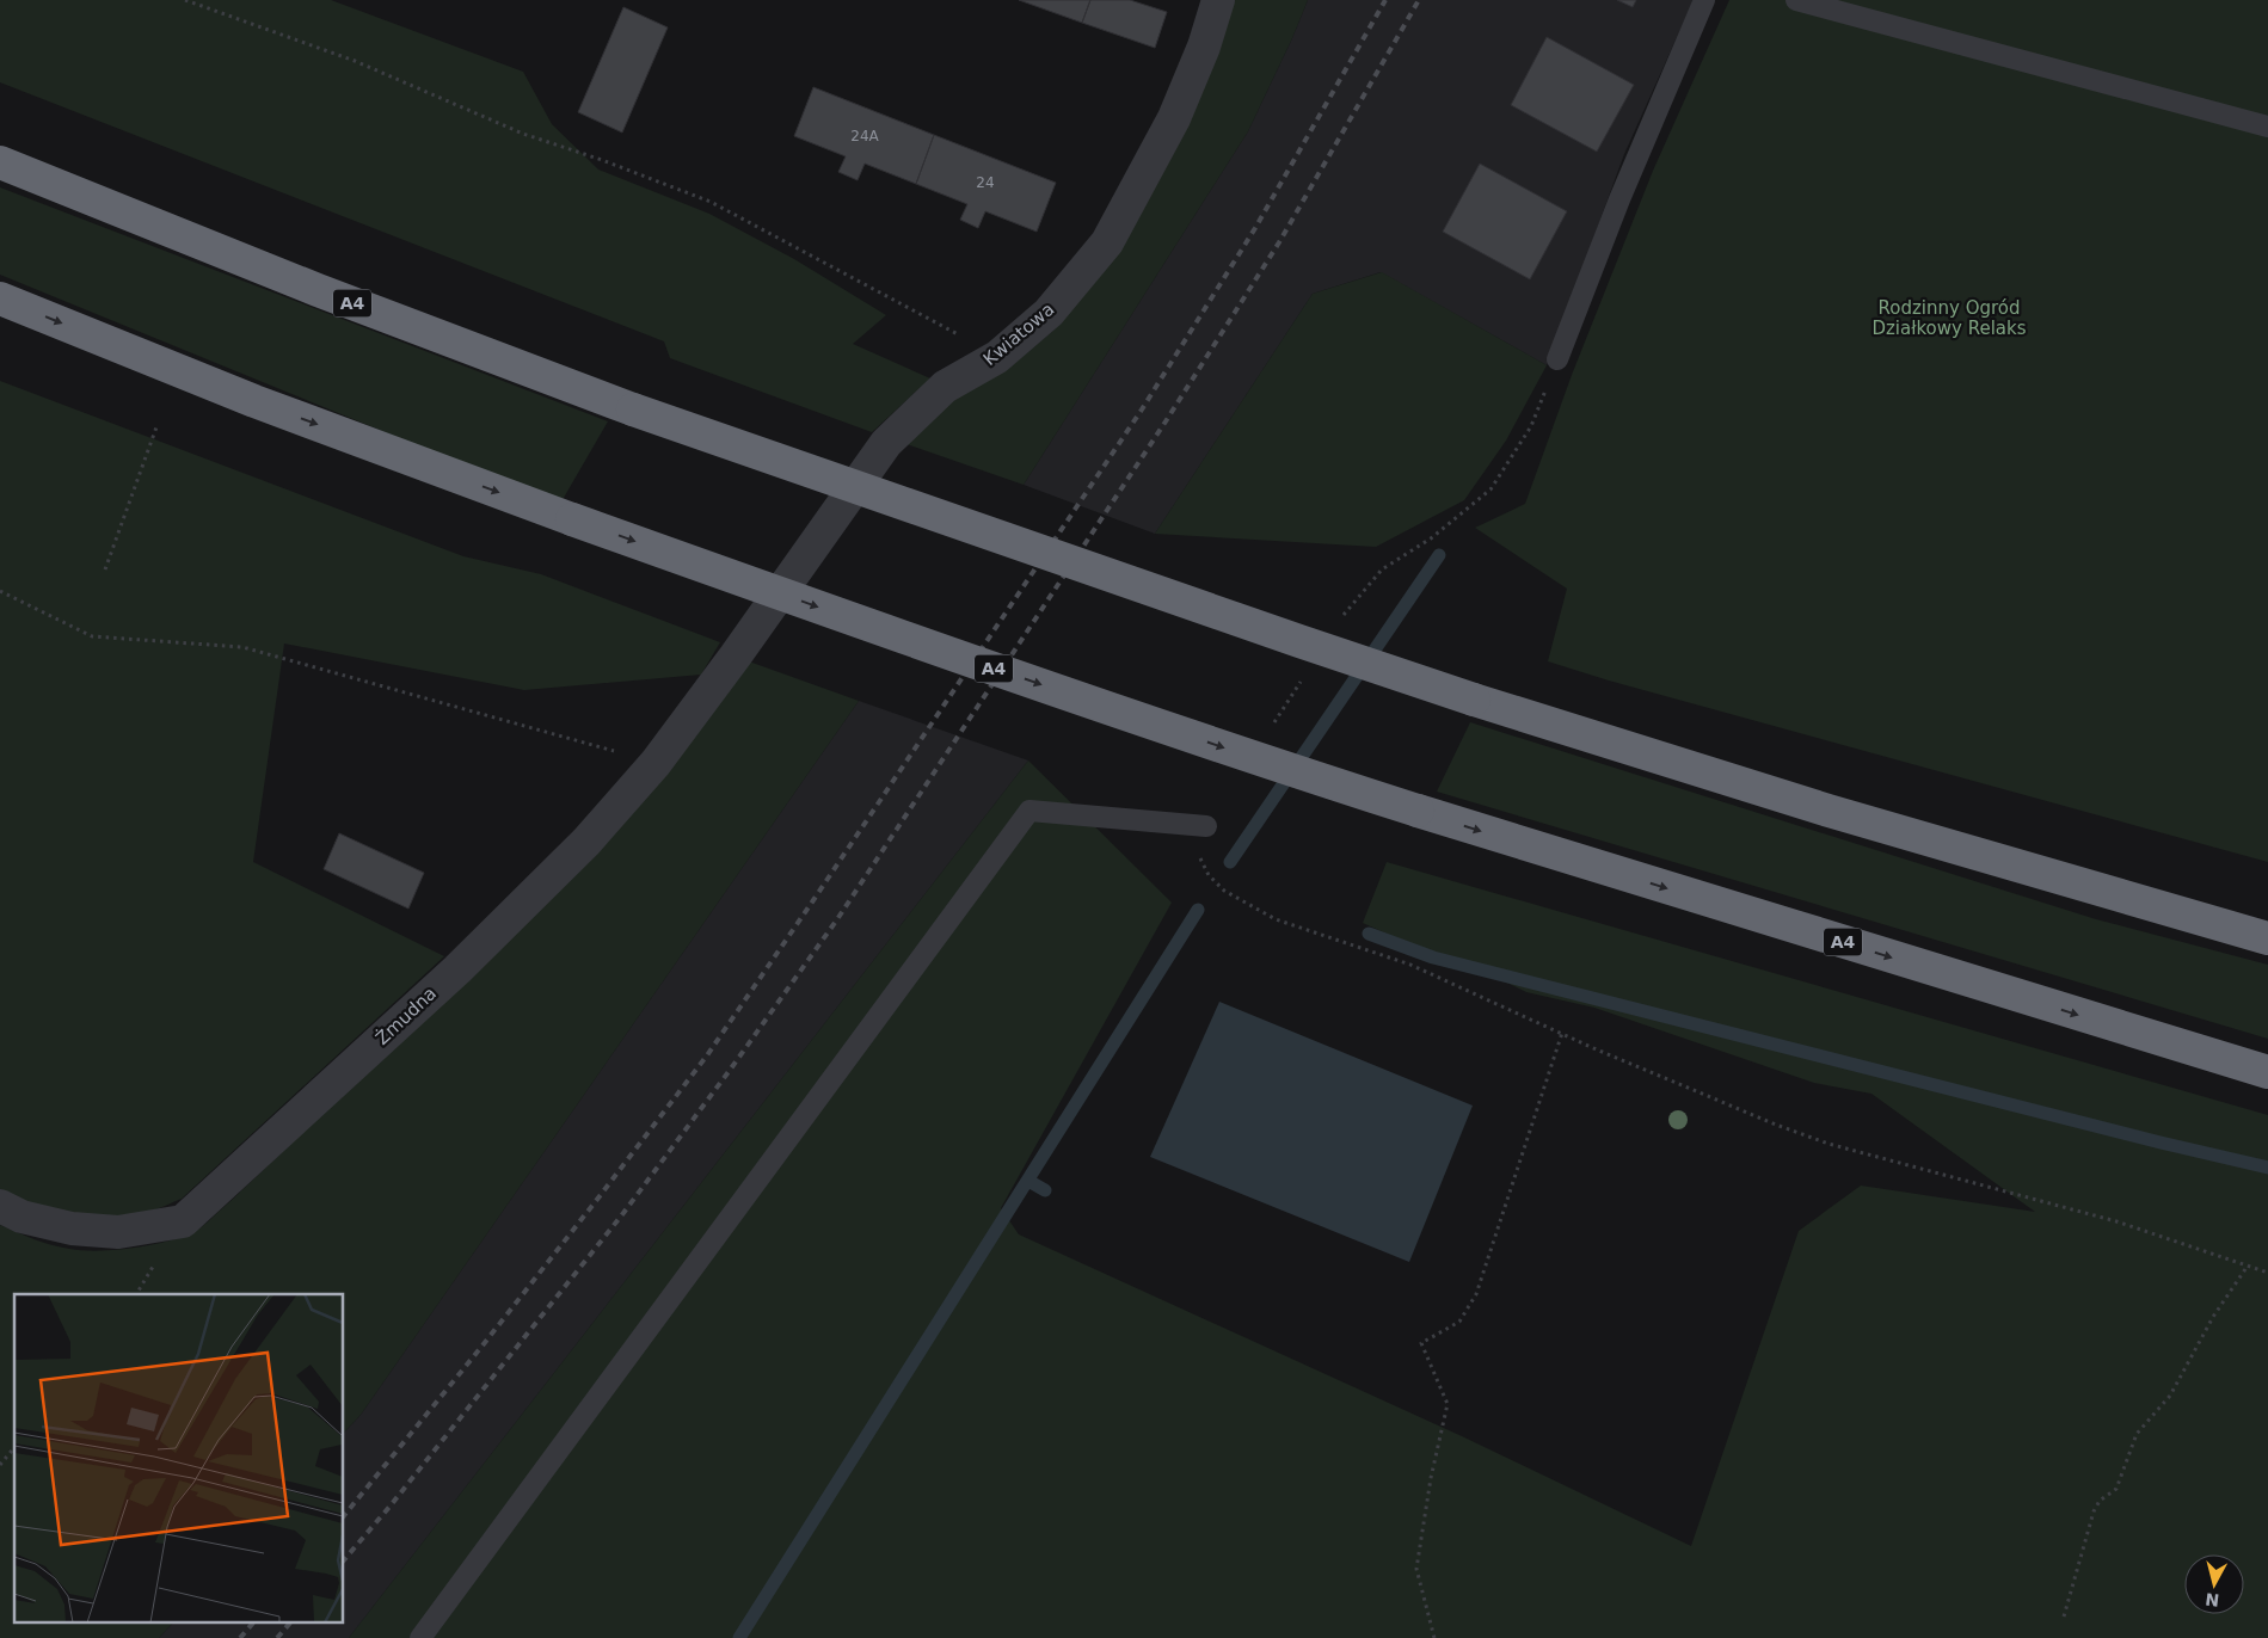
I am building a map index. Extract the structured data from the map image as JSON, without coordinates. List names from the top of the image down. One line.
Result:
{"streets":{"highway":["A4"],"street":["Kwiatowa","Żmudna"]},"crossings":[["Kwiatowa","Żmudna"]],"parks":["Rodzinny Ogród Działkowy Relaks"],"house_numbers":["24A","24"],"north":"bottom"}
